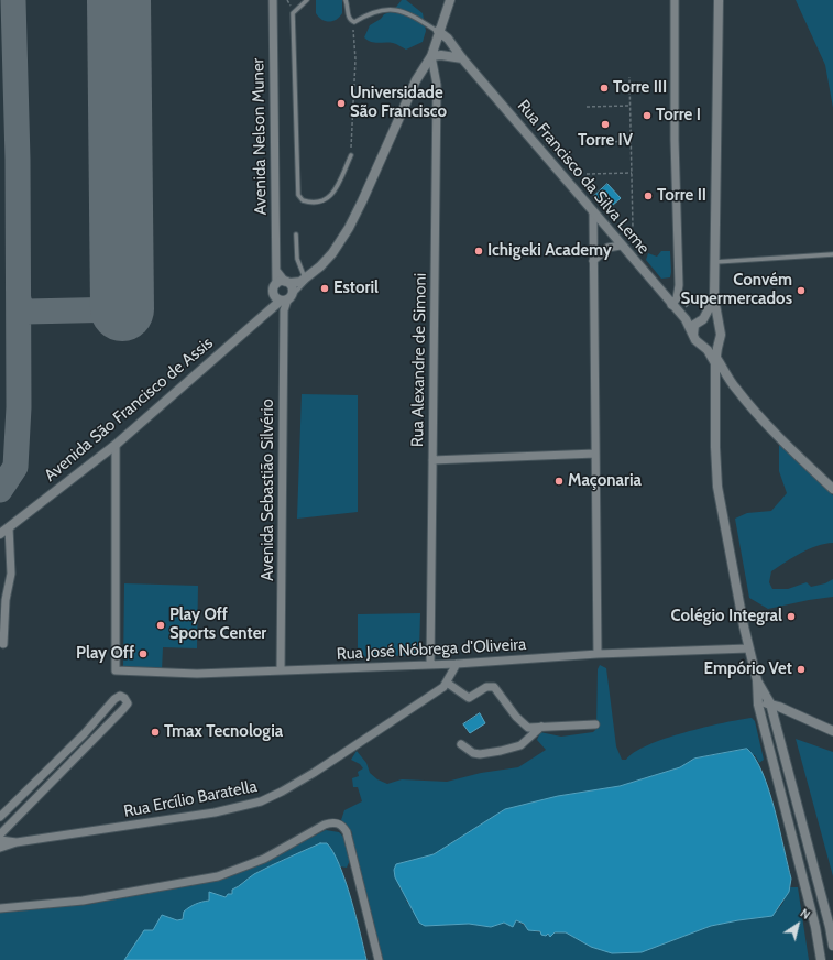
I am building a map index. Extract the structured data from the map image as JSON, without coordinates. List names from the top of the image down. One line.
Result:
{"streets":{"street":["Avenida Nelson Muner","Rua Francisco da Silva Leme","Rua Alexandre de Simoni","Avenida São Francisco de Assis","Avenida Sebastião Silvério","Rua José Nóbrega d'Oliveira","Rua Ercílio Baratella"]},"crossings":[["Rua Alexandre de Simoni","Rua José Nóbrega d'Oliveira"],["Avenida São Francisco de Assis","Avenida Sebastião Silvério"],["Avenida São Francisco de Assis","Rua José Nóbrega d'Oliveira"],["Avenida Sebastião Silvério","Rua José Nóbrega d'Oliveira"],["Rua José Nóbrega d'Oliveira","Rua Ercílio Baratella"]],"places":["Torre III","Universidade São Francisco","Torre I","Torre IV","Torre II","Ichigeki Academy","Estoril","Convém Supermercados","Maçonaria","Colégio Integral","Play Off Sports Center","Play Off","Empório Vet","Tmax Tecnologia"],"north":"top right"}
